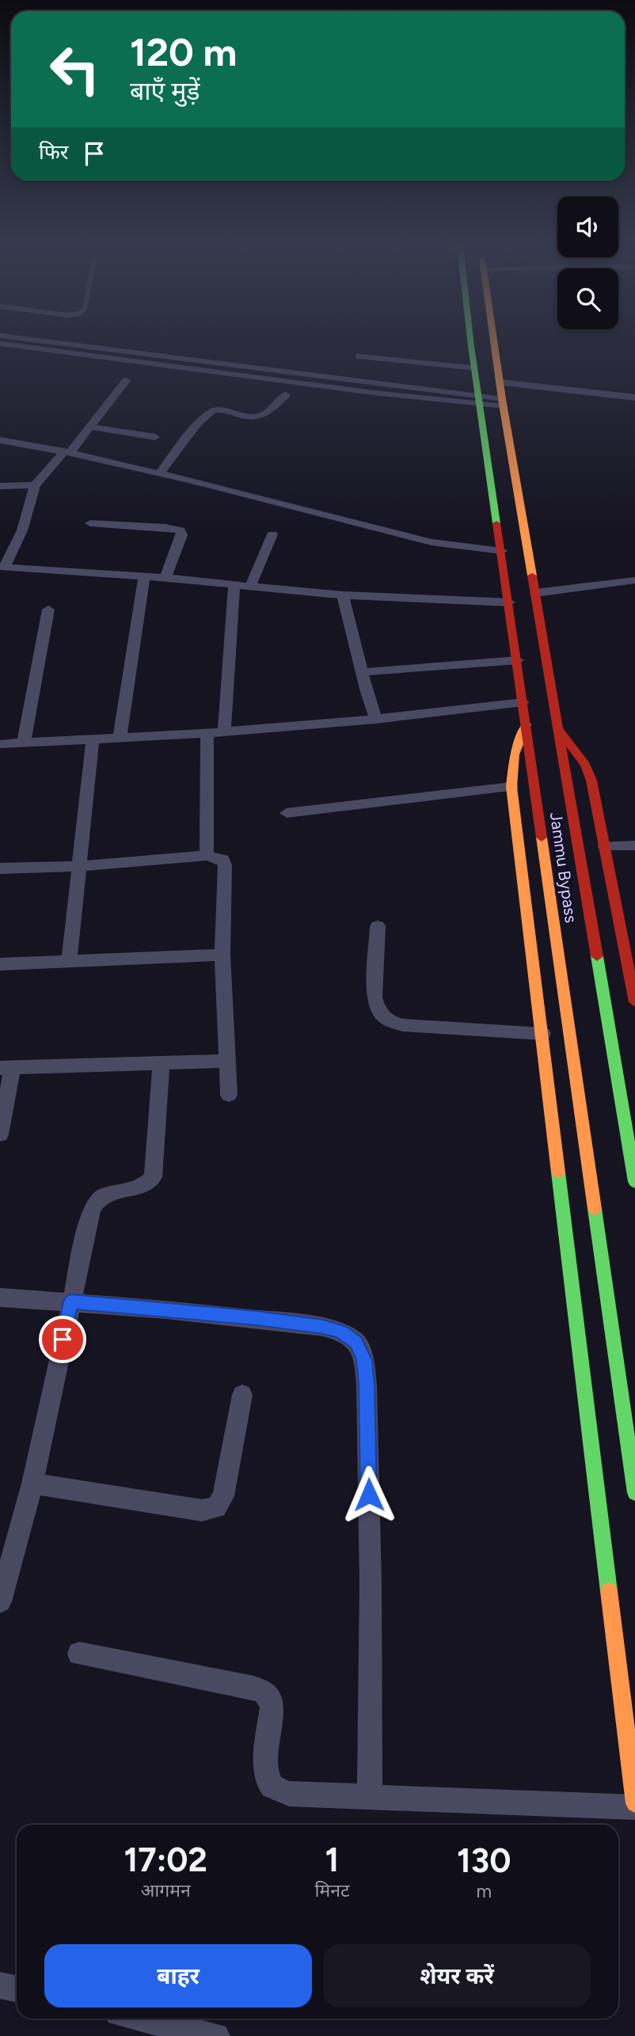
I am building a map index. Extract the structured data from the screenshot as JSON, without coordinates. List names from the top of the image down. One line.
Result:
{"streets":{"main road":["Jammu Bypass"]},"page":{"turn":["120 m","बाएँ मुड़ें"],"then":"फिर","eta":["17:02","आगमन","1","मिनट","130","m"],"buttons":["बाहर","शेयर करें"]}}
